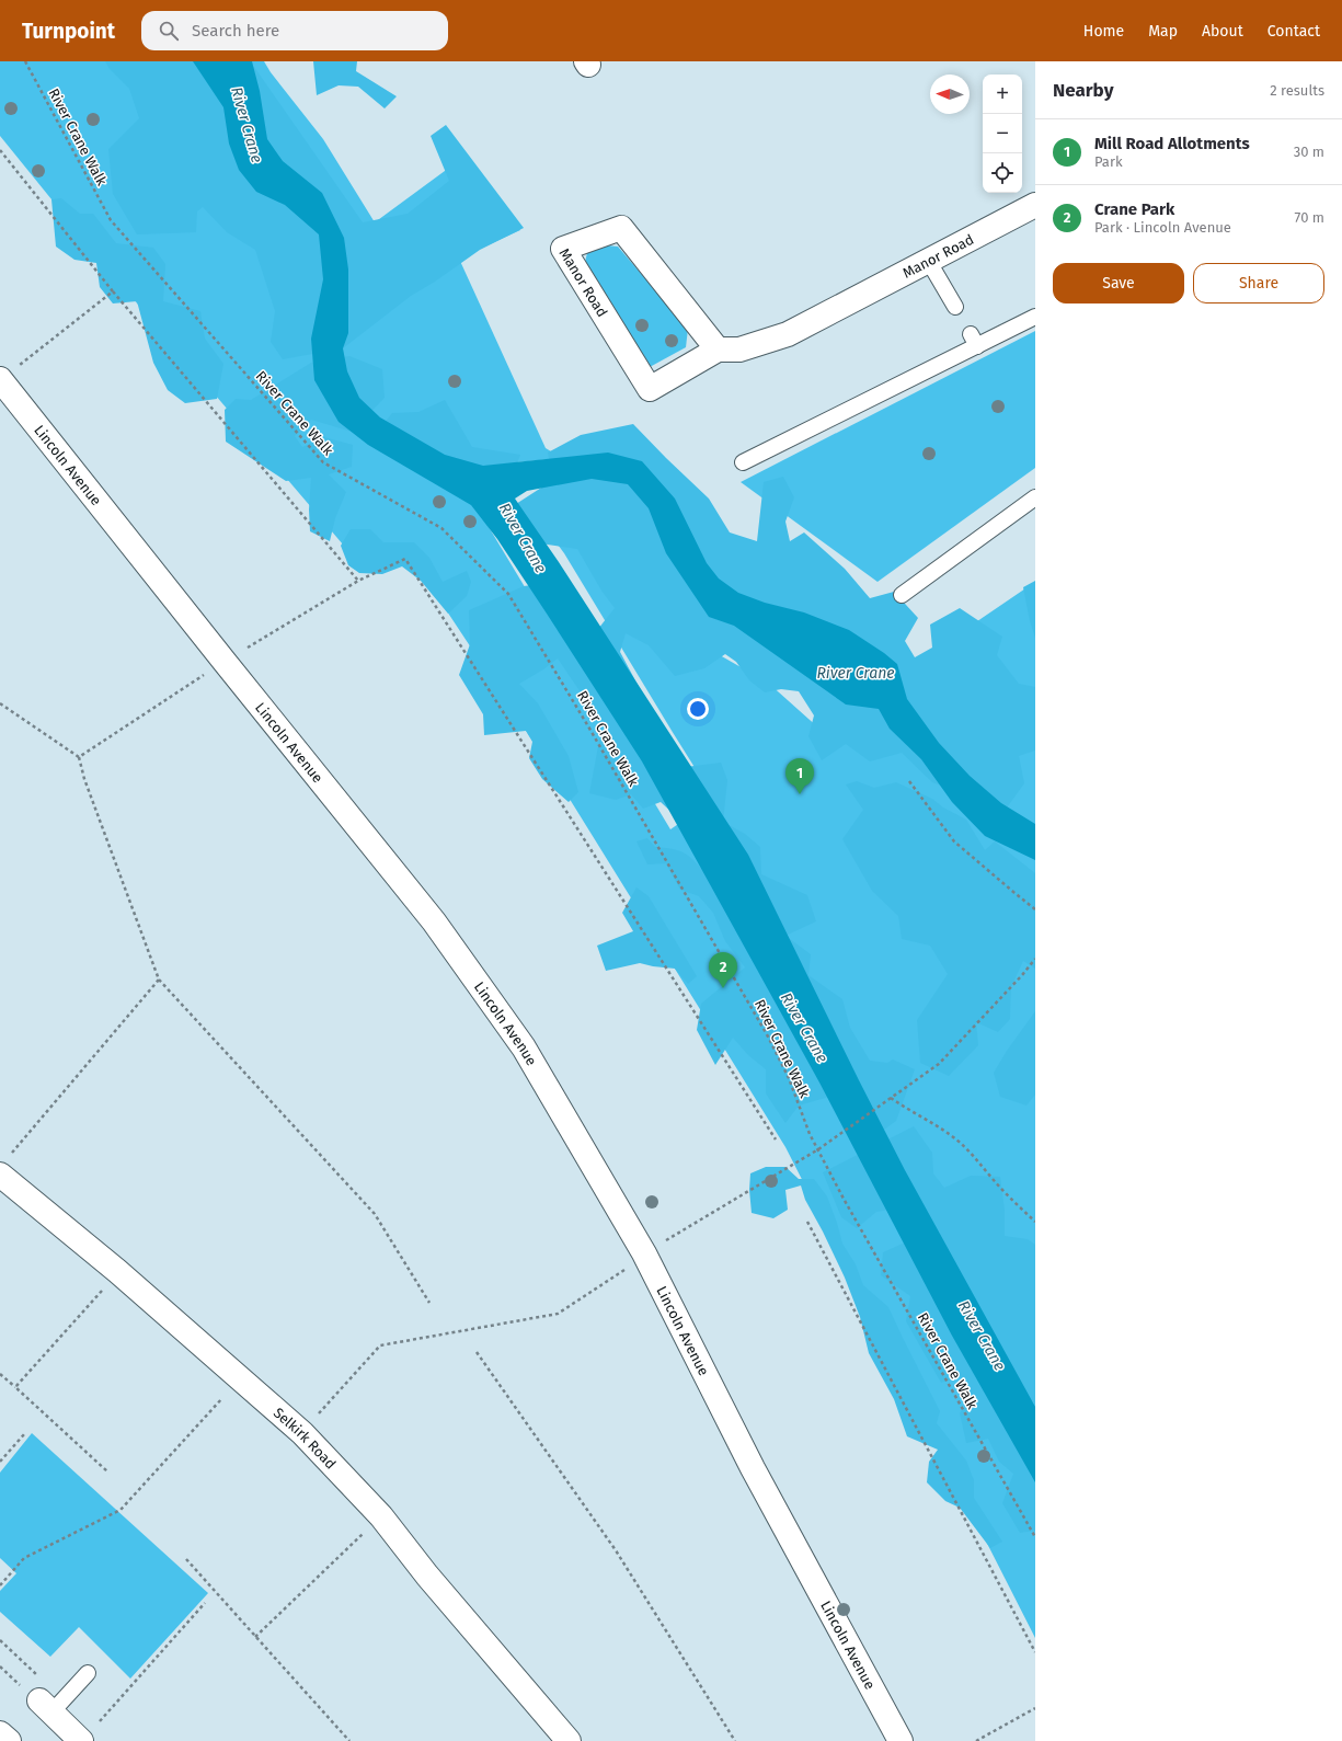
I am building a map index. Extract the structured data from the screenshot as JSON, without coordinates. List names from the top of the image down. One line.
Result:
{"streets":{"main road":["Manor Road","Lincoln Avenue","Selkirk Road"],"path":["River Crane Walk"]},"water":["River Crane"],"north":"left","page":{"header":"Turnpoint","search":"Search here","nav":["Home","Map","About","Contact"],"heading":["Nearby","2 results"],"map_buttons":["+","−"],"list":[{"mark":"1","name":"Mill Road Allotments","note":"Park","value":"30 m"},{"mark":"2","name":"Crane Park","note":"Park · Lincoln Avenue","value":"70 m"}],"buttons":["Save","Share"],"pins":["1","2"]}}
